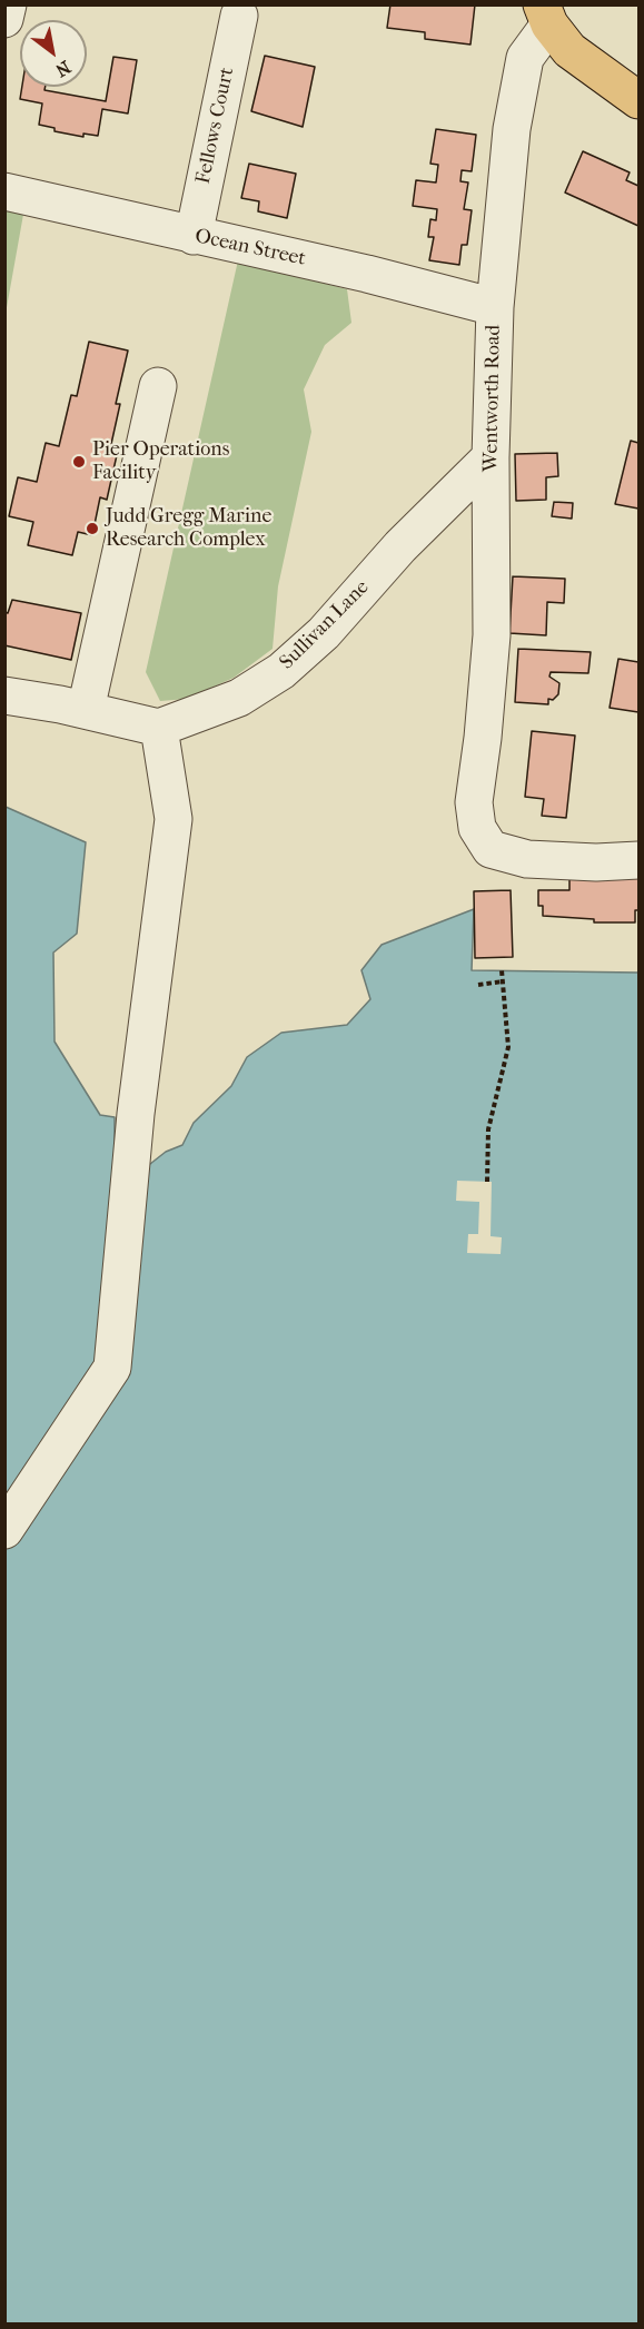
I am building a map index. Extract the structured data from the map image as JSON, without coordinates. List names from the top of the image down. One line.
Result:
{"streets":{"street":["Fellows Court","Ocean Street","Wentworth Road","Sullivan Lane"]},"crossings":[["Fellows Court","Ocean Street"],["Ocean Street","Wentworth Road"],["Wentworth Road","Sullivan Lane"]],"places":["Pier Operations Facility","Judd Gregg Marine Research Complex"],"north":"bottom right"}
